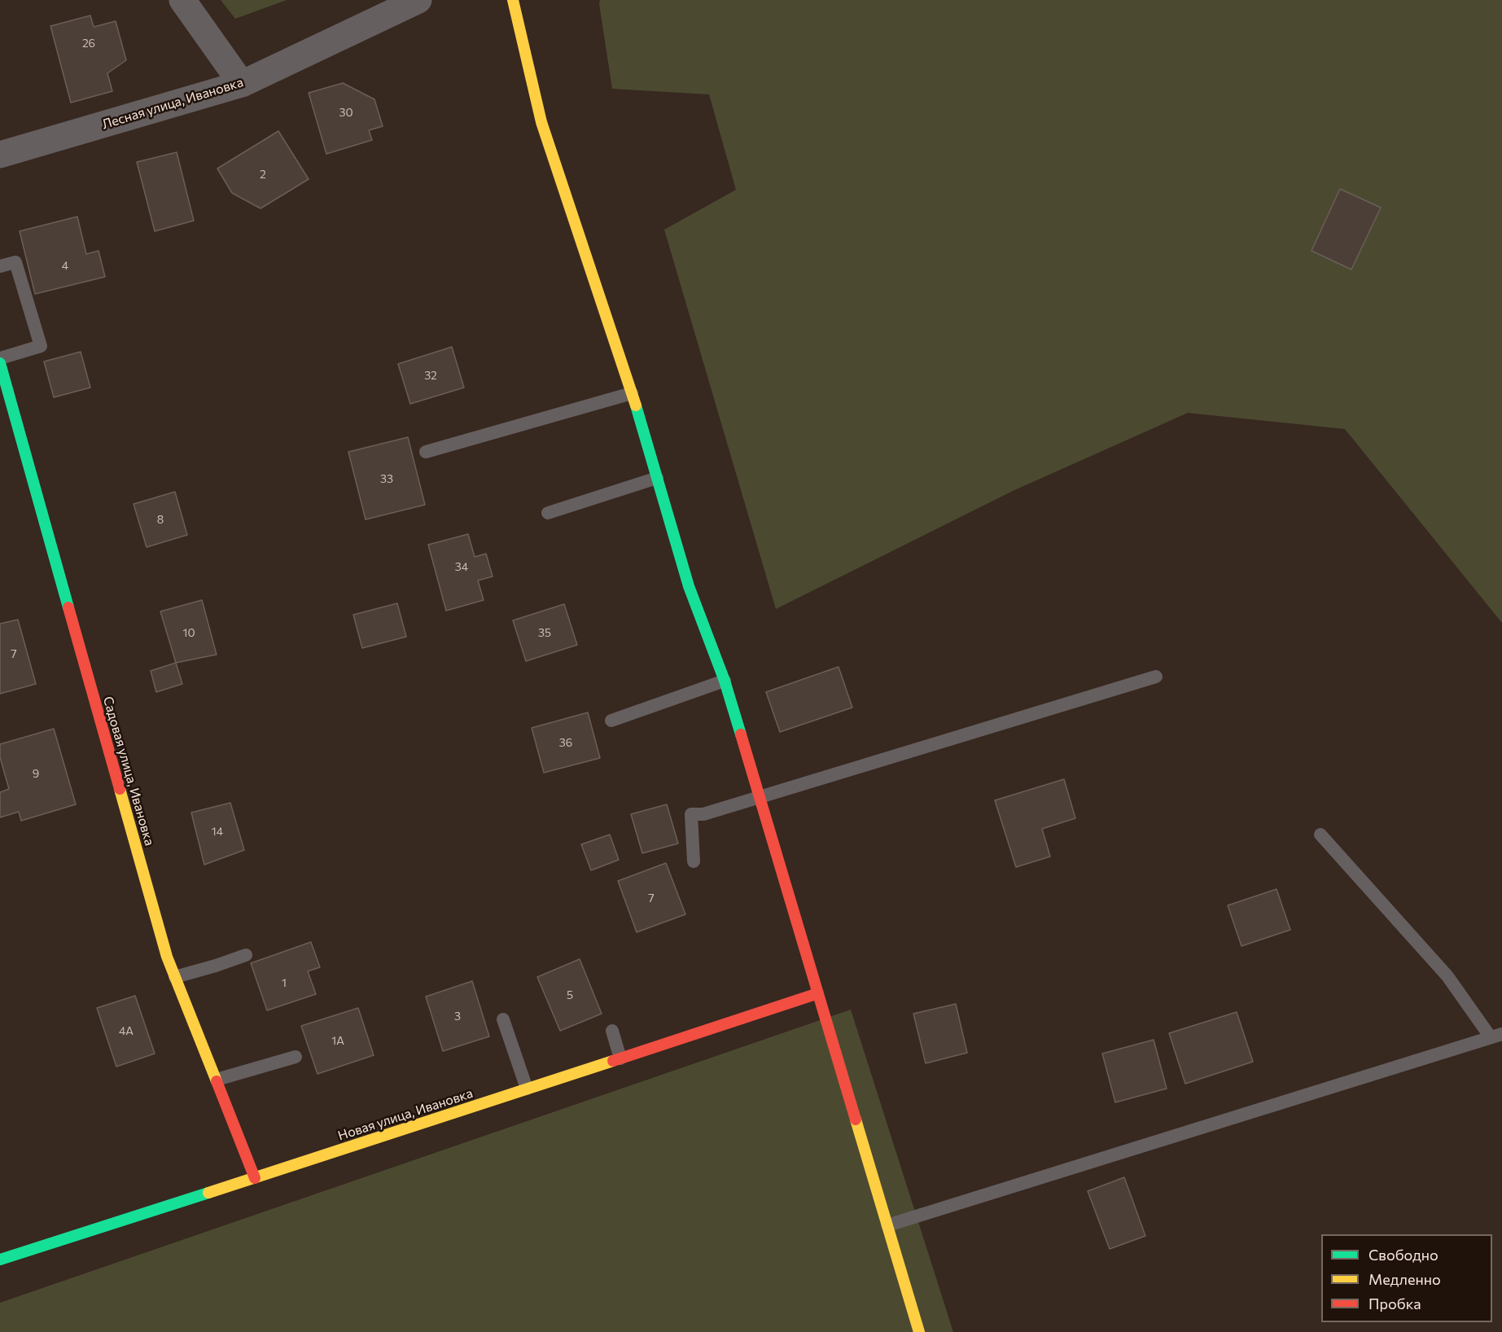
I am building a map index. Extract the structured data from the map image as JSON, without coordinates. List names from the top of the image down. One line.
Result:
{"streets":{"street":["Лесная улица, Ивановка","Садовая улица, Ивановка","Новая улица, Ивановка"]},"crossings":[["Садовая улица, Ивановка","Новая улица, Ивановка"]],"house_numbers":["26","30","2","4","32","33","8","34","10","35","7","36","9","14","7","1","5","3","4А","1А"],"legend":["Свободно","Медленно","Пробка"]}
